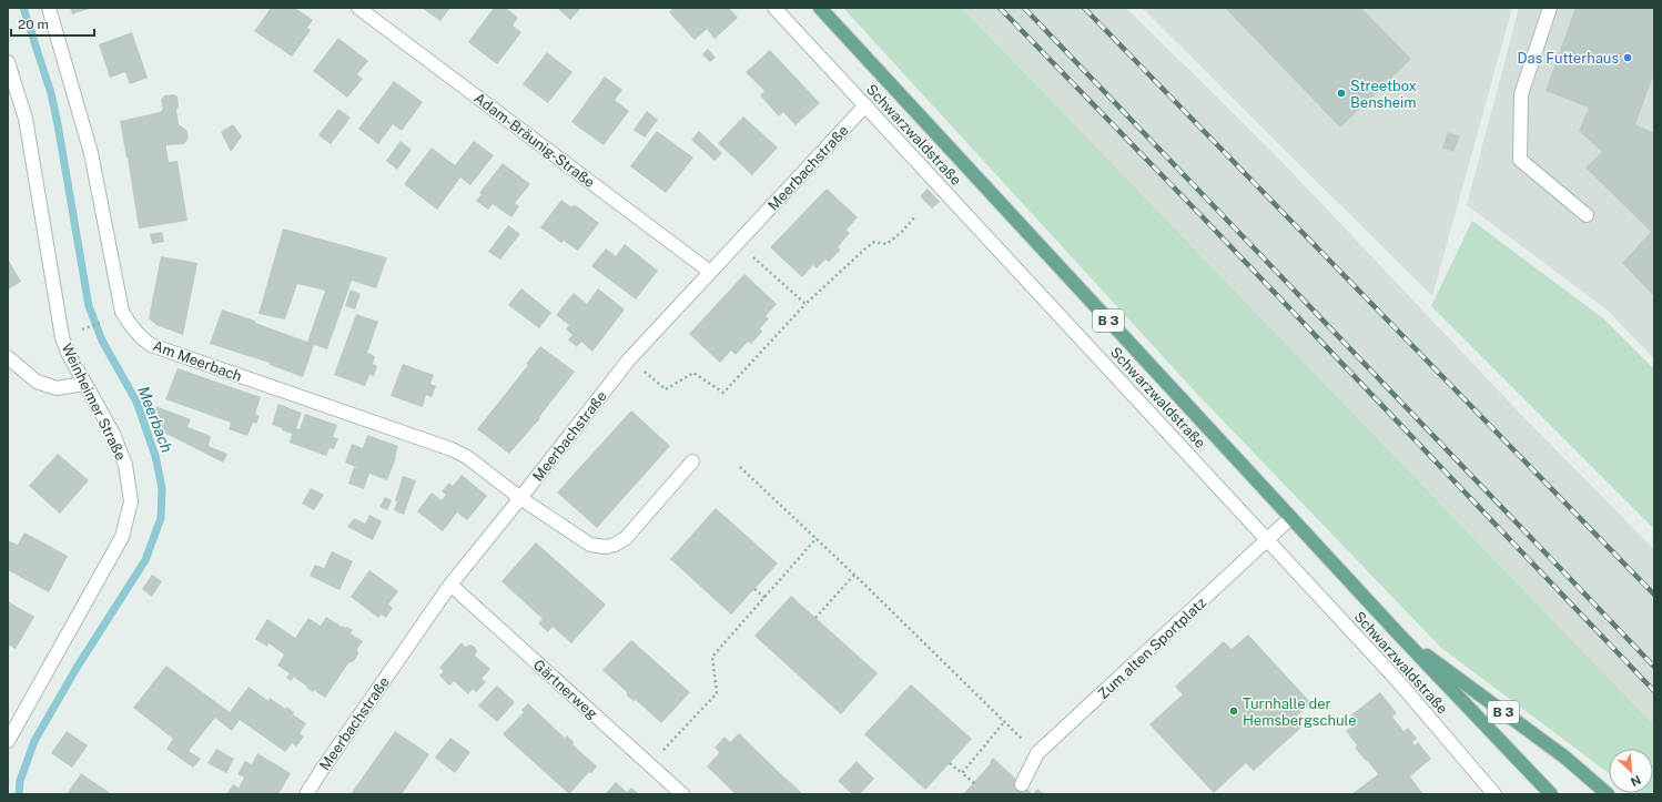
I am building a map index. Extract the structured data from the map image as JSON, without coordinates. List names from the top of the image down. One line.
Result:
{"streets":{"main road":["Schwarzwaldstraße","B 3"],"street":["Adam-Bräunig-Straße","Meerbachstraße","Am Meerbach","Weinheimer Straße","Zum alten Sportplatz","Gärtnerweg"]},"crossings":[["Schwarzwaldstraße","Meerbachstraße"],["Schwarzwaldstraße","Zum alten Sportplatz"],["Adam-Bräunig-Straße","Meerbachstraße"],["Meerbachstraße","Am Meerbach"],["Meerbachstraße","Gärtnerweg"]],"water":["Meerbach"],"places":["Das Futterhaus","Streetbox Bensheim","Turnhalle der Hemsbergschule"],"scale_bar":"20 m","north":"bottom right"}
